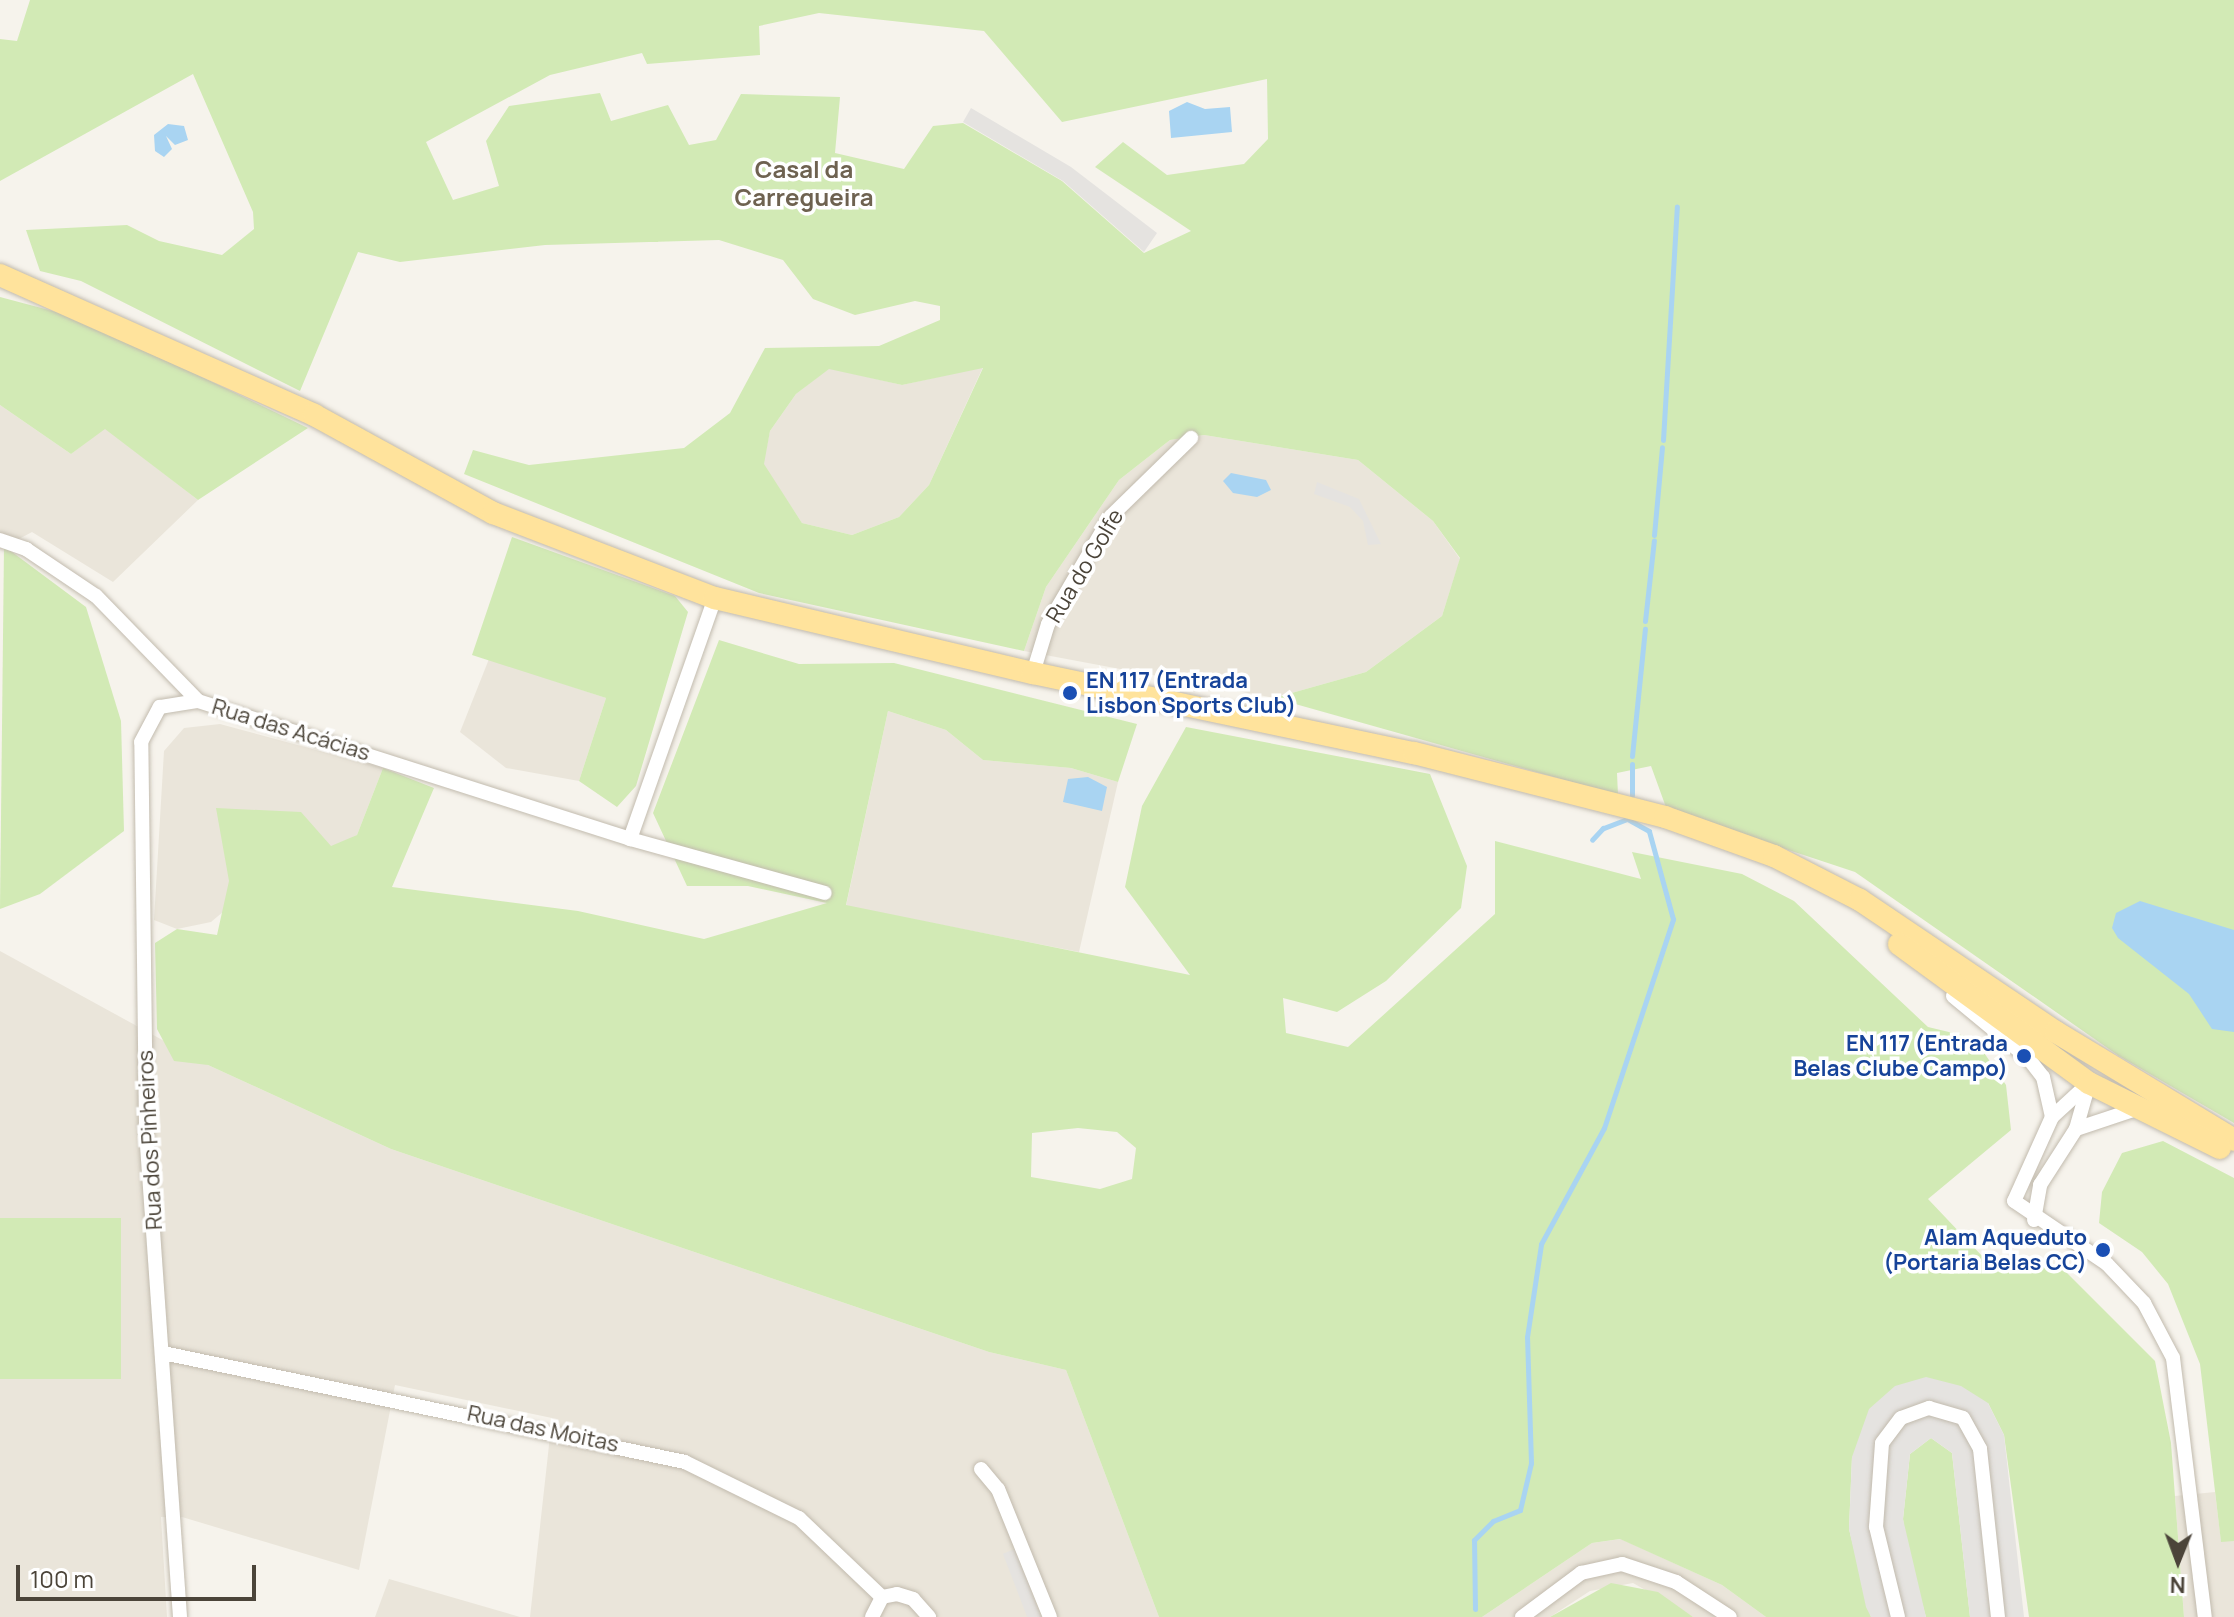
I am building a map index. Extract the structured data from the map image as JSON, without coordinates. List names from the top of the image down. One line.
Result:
{"streets":{"street":["Rua do Golfe","Rua das Acácias","Rua dos Pinheiros","Rua das Moitas"]},"crossings":[["Rua das Acácias","Rua dos Pinheiros"],["Rua dos Pinheiros","Rua das Moitas"]],"districts":["Casal da Carregueira"],"places":["EN 117 (Entrada Lisbon Sports Club)","EN 117 (Entrada Belas Clube Campo)","Alam Aqueduto (Portaria Belas CC)"],"scale_bar":"100 m","north":"bottom"}
